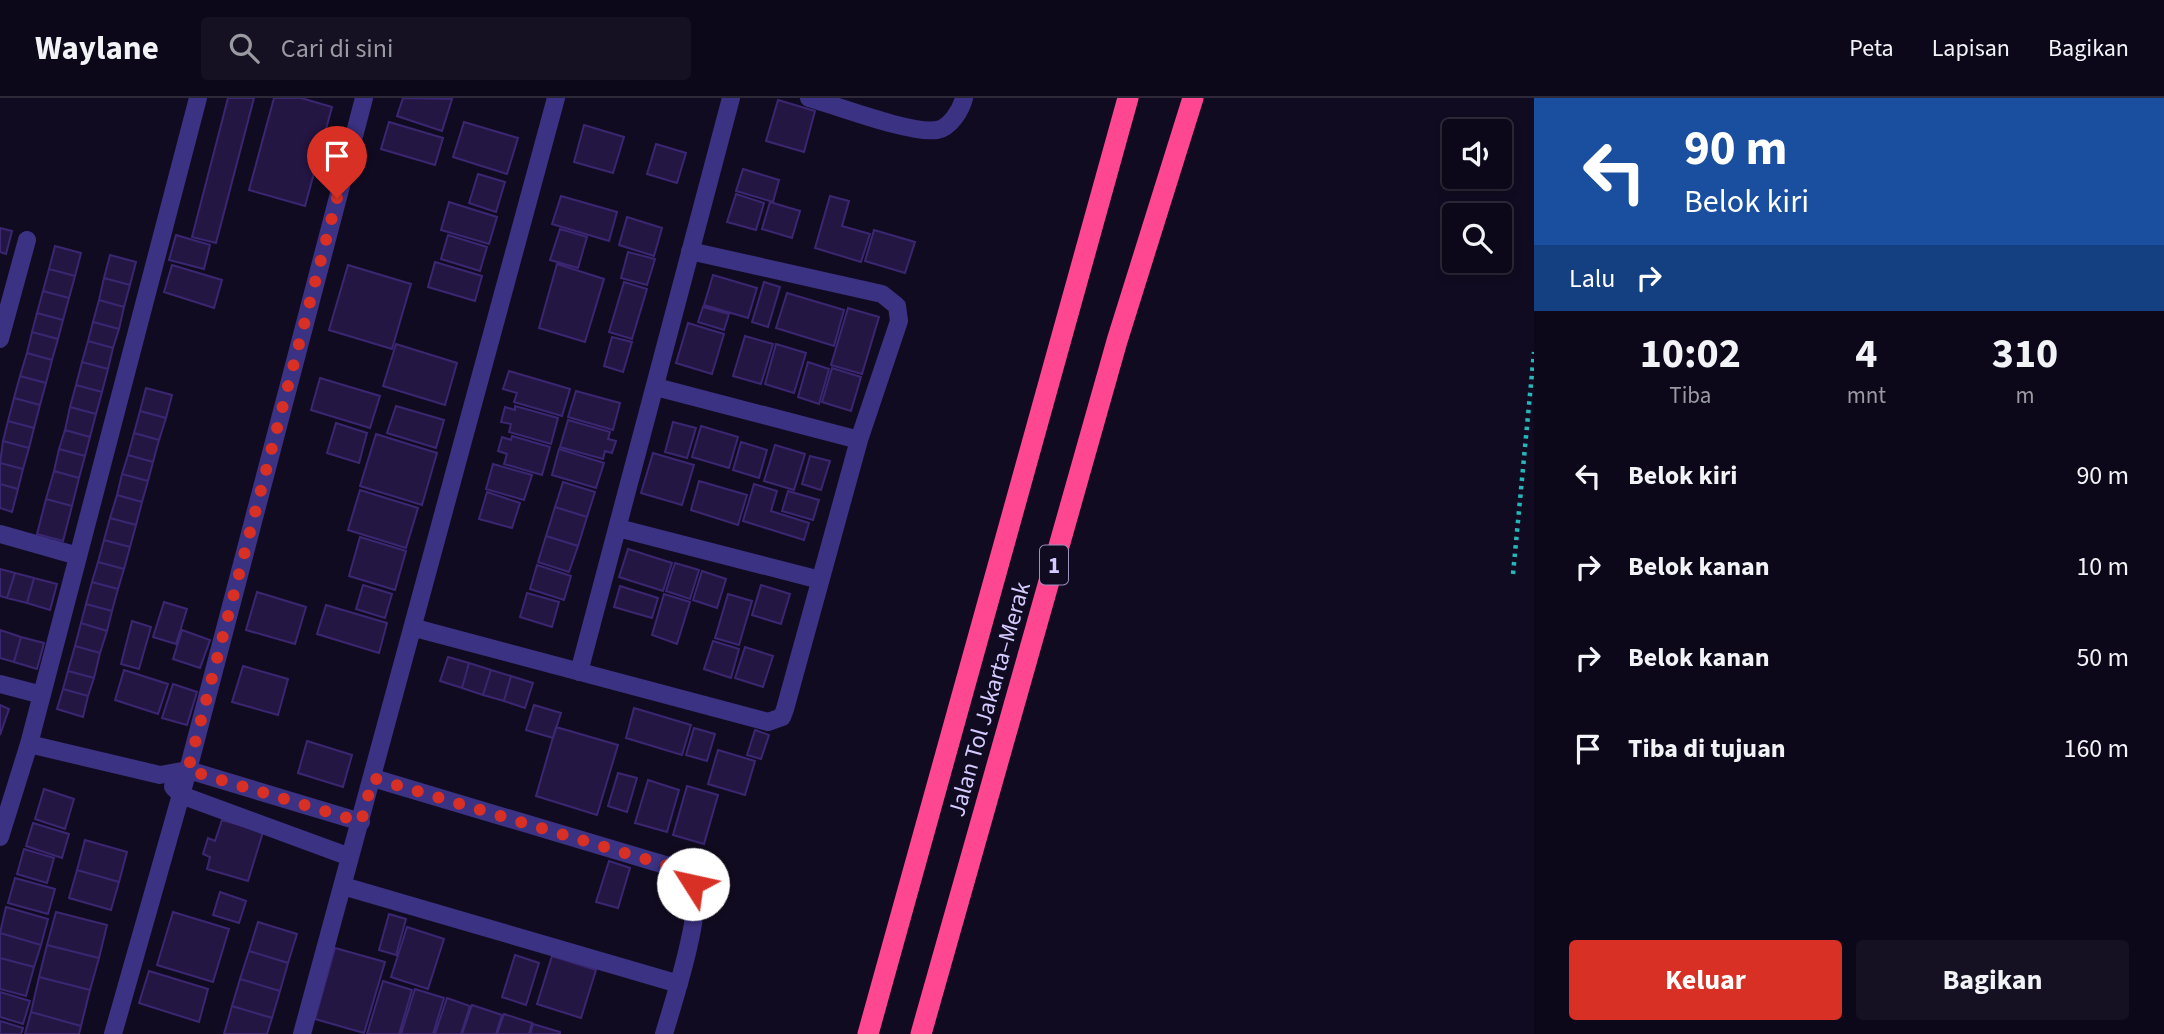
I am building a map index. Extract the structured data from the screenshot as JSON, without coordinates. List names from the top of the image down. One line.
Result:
{"streets":{"highway":["1","Jalan Tol Jakarta–Merak"]},"page":{"header":"Waylane","search":"Cari di sini","nav":["Peta","Lapisan","Bagikan"],"turn":["90 m","Belok kiri"],"then":"Lalu","eta":["10:02","Tiba","4","mnt","310","m"],"list":[{"name":"Belok kiri","value":"90 m"},{"name":"Belok kanan","value":"10 m"},{"name":"Belok kanan","value":"50 m"},{"name":"Tiba di tujuan","value":"160 m"}],"buttons":["Keluar","Bagikan"]}}
